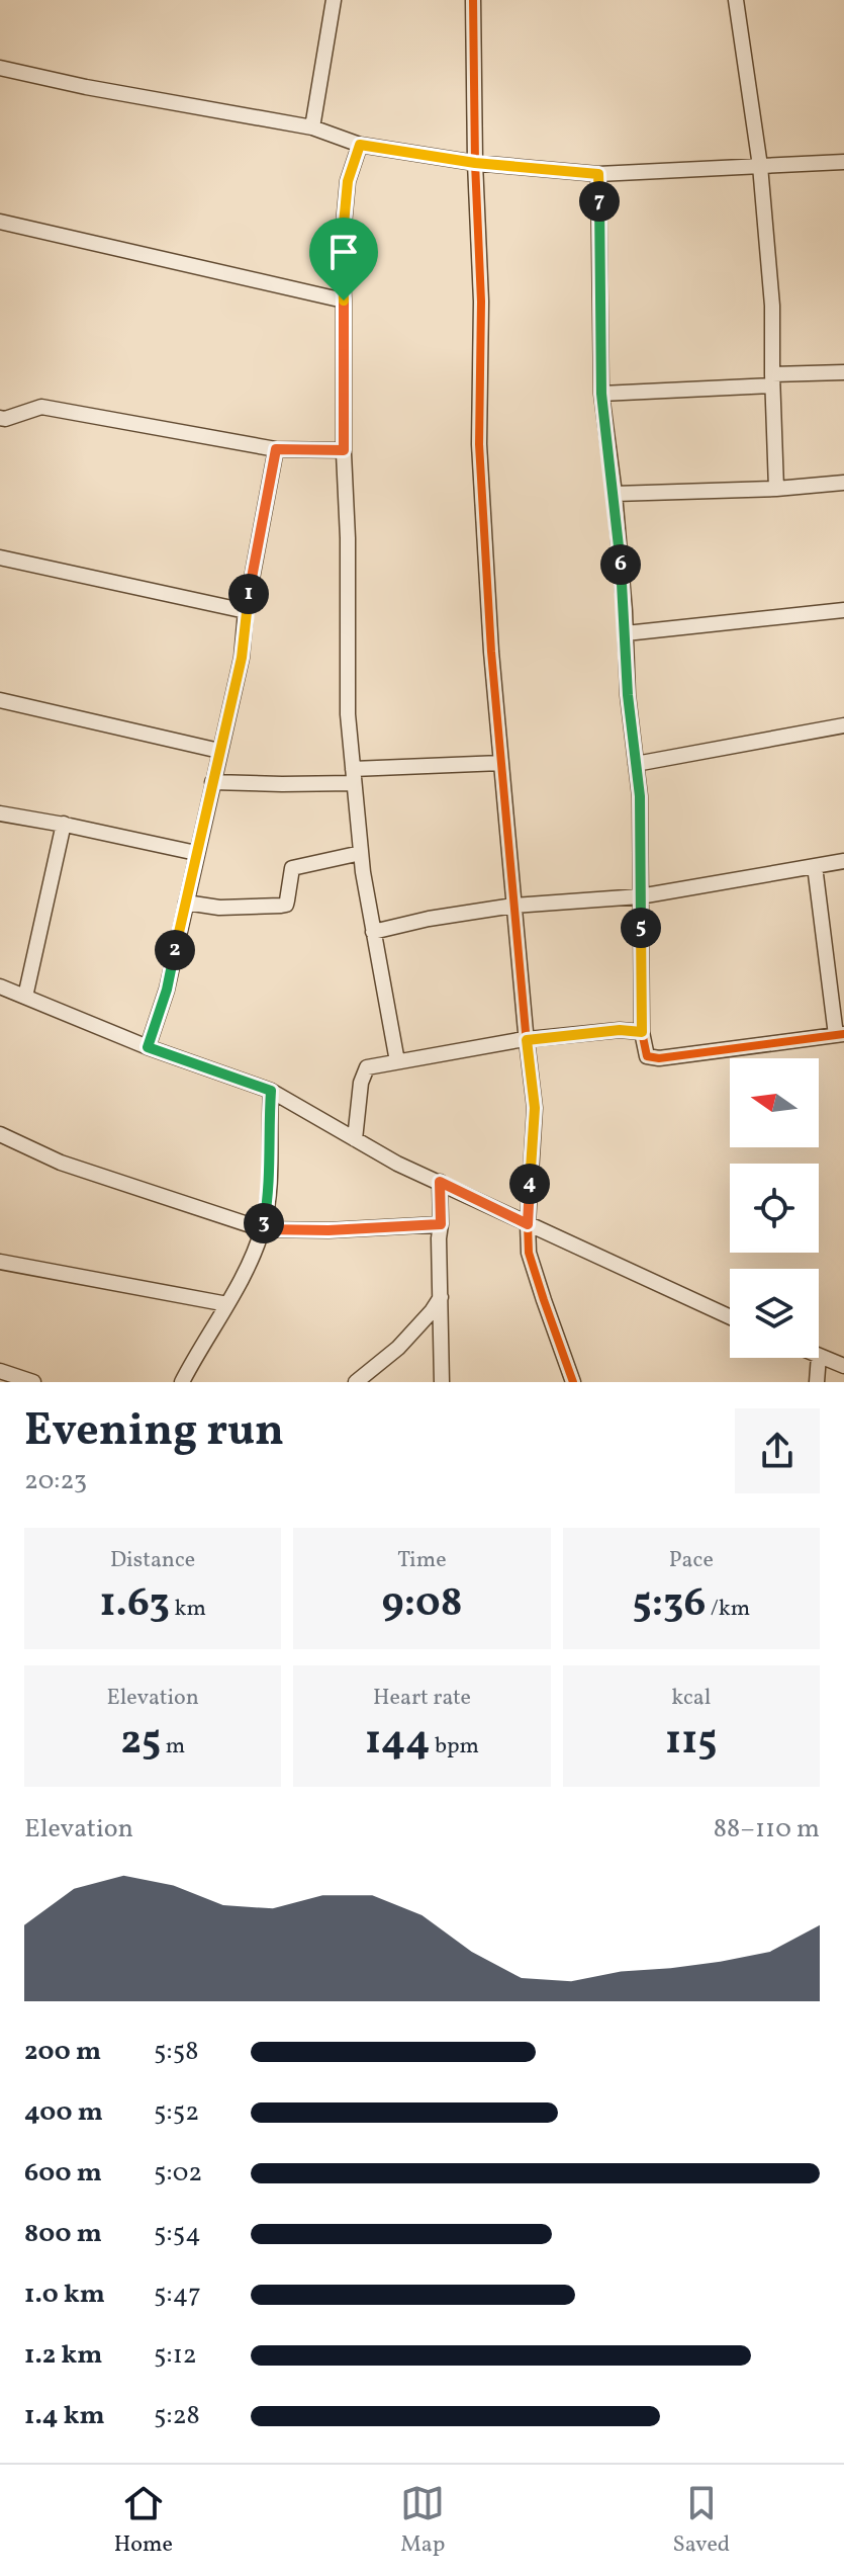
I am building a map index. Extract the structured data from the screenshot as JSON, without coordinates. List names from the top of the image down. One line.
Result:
{"north":"left","page":{"pins":["7","6","1","5","2","4","3"],"heading":["Evening run","20:23"],"stats":[["Distance","1.63 km"],["Time","9:08"],["Pace","5:36 /km"],["Elevation","25 m"],["Heart rate","144 bpm"],["kcal","115"]],"chart":["Elevation","88–110 m"],"list":[{"name":"200 m","note":"5:58"},{"name":"400 m","note":"5:52"},{"name":"600 m","note":"5:02"},{"name":"800 m","note":"5:54"},{"name":"1.0 km","note":"5:47"},{"name":"1.2 km","note":"5:12"},{"name":"1.4 km","note":"5:28"}],"tabs":["Home","Map","Saved"]}}
